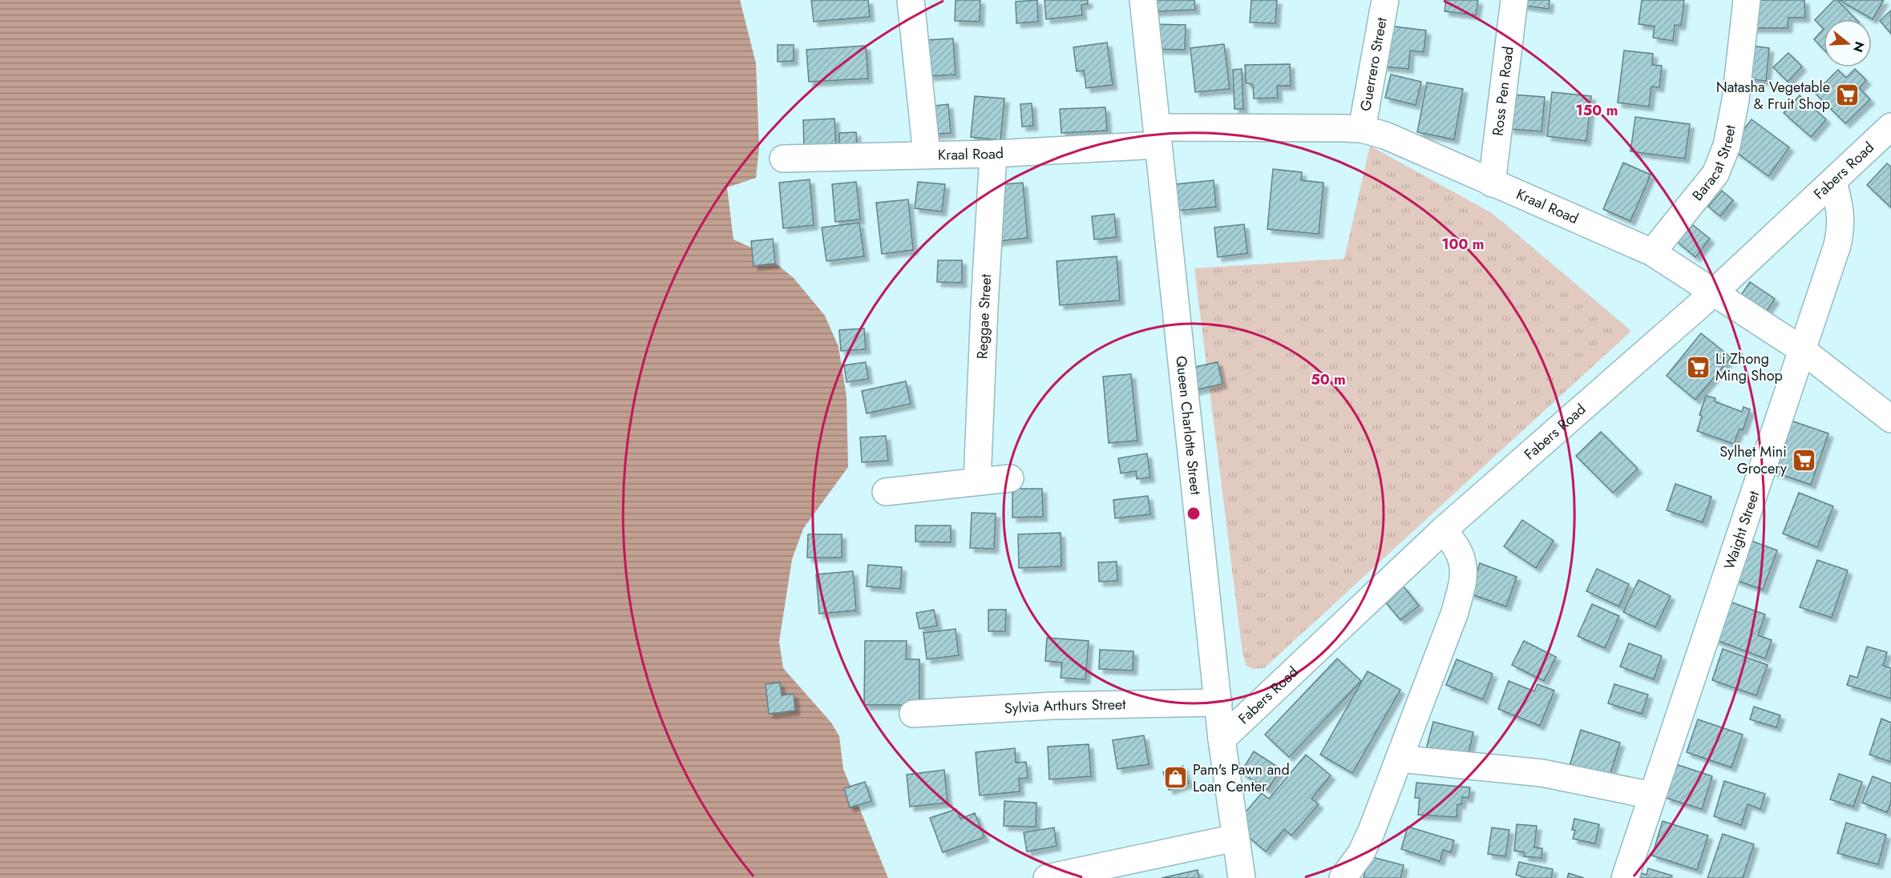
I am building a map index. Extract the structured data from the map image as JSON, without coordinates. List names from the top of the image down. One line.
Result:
{"streets":{"street":["Guerrero Street","Ross Pen Road","Kraal Road","Baracat Street","Fabers Road","Reggae Street","Queen Charlotte Street","Waight Street","Sylvia Arthurs Street"]},"crossings":[["Guerrero Street","Kraal Road"],["Ross Pen Road","Kraal Road"],["Kraal Road","Baracat Street"],["Kraal Road","Fabers Road"],["Kraal Road","Reggae Street"],["Kraal Road","Queen Charlotte Street"],["Kraal Road","Waight Street"],["Fabers Road","Queen Charlotte Street"],["Fabers Road","Waight Street"],["Queen Charlotte Street","Sylvia Arthurs Street"]],"places":{"supermarket":["Natasha Vegetable & Fruit Shop","Li Zhong Ming Shop","Sylhet Mini Grocery"],"shop":["Pam's Pawn and Loan Center"]},"north":"right","rings":["150 m","100 m","50 m"]}
